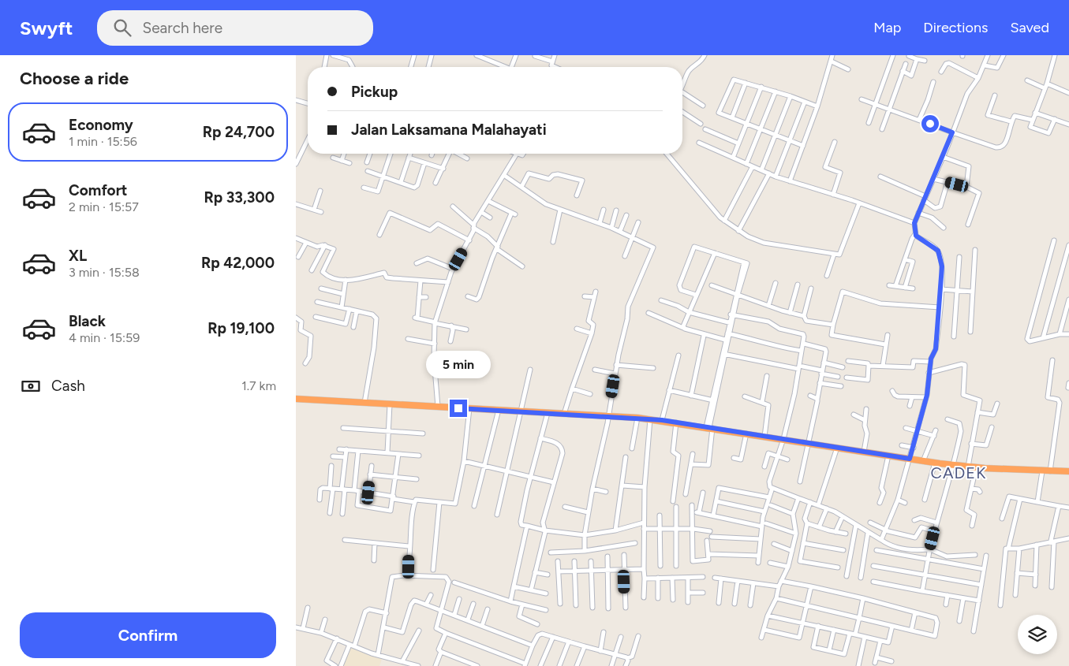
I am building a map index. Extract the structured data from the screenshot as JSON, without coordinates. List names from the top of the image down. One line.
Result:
{"districts":["CADEK"],"page":{"header":"Swyft","search":"Search here","nav":["Map","Directions","Saved"],"heading":"Choose a ride","banner":["Pickup","Jalan Laksamana Malahayati"],"list":[{"name":"Economy","note":"1 min · 15:56","value":"Rp 24,700"},{"name":"Comfort","note":"2 min · 15:57","value":"Rp 33,300"},{"name":"XL","note":"3 min · 15:58","value":"Rp 42,000"},{"name":"Black","note":"4 min · 15:59","value":"Rp 19,100"}],"bubble":"5 min","pay":["Cash","1.7 km"],"buttons":"Confirm"}}
